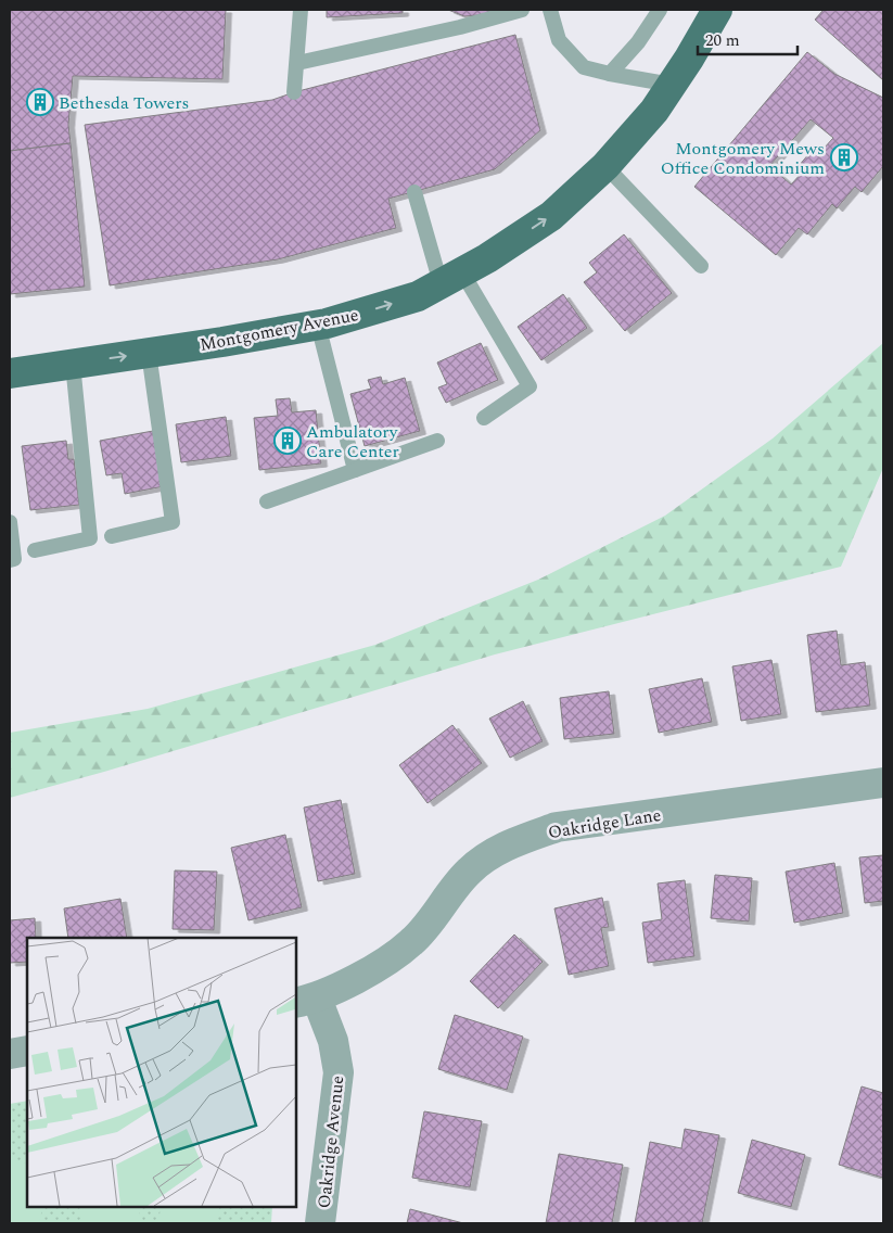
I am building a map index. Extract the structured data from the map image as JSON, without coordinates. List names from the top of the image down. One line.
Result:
{"streets":{"main road":["Montgomery Avenue"],"street":["Oakridge Lane","Oakridge Avenue"]},"crossings":[["Oakridge Lane","Oakridge Avenue"]],"one_way":["Montgomery Avenue"],"places":{"building":["Bethesda Towers","Montgomery Mews Office Condominium","Ambulatory Care Center"]},"scale_bar":"20 m"}
